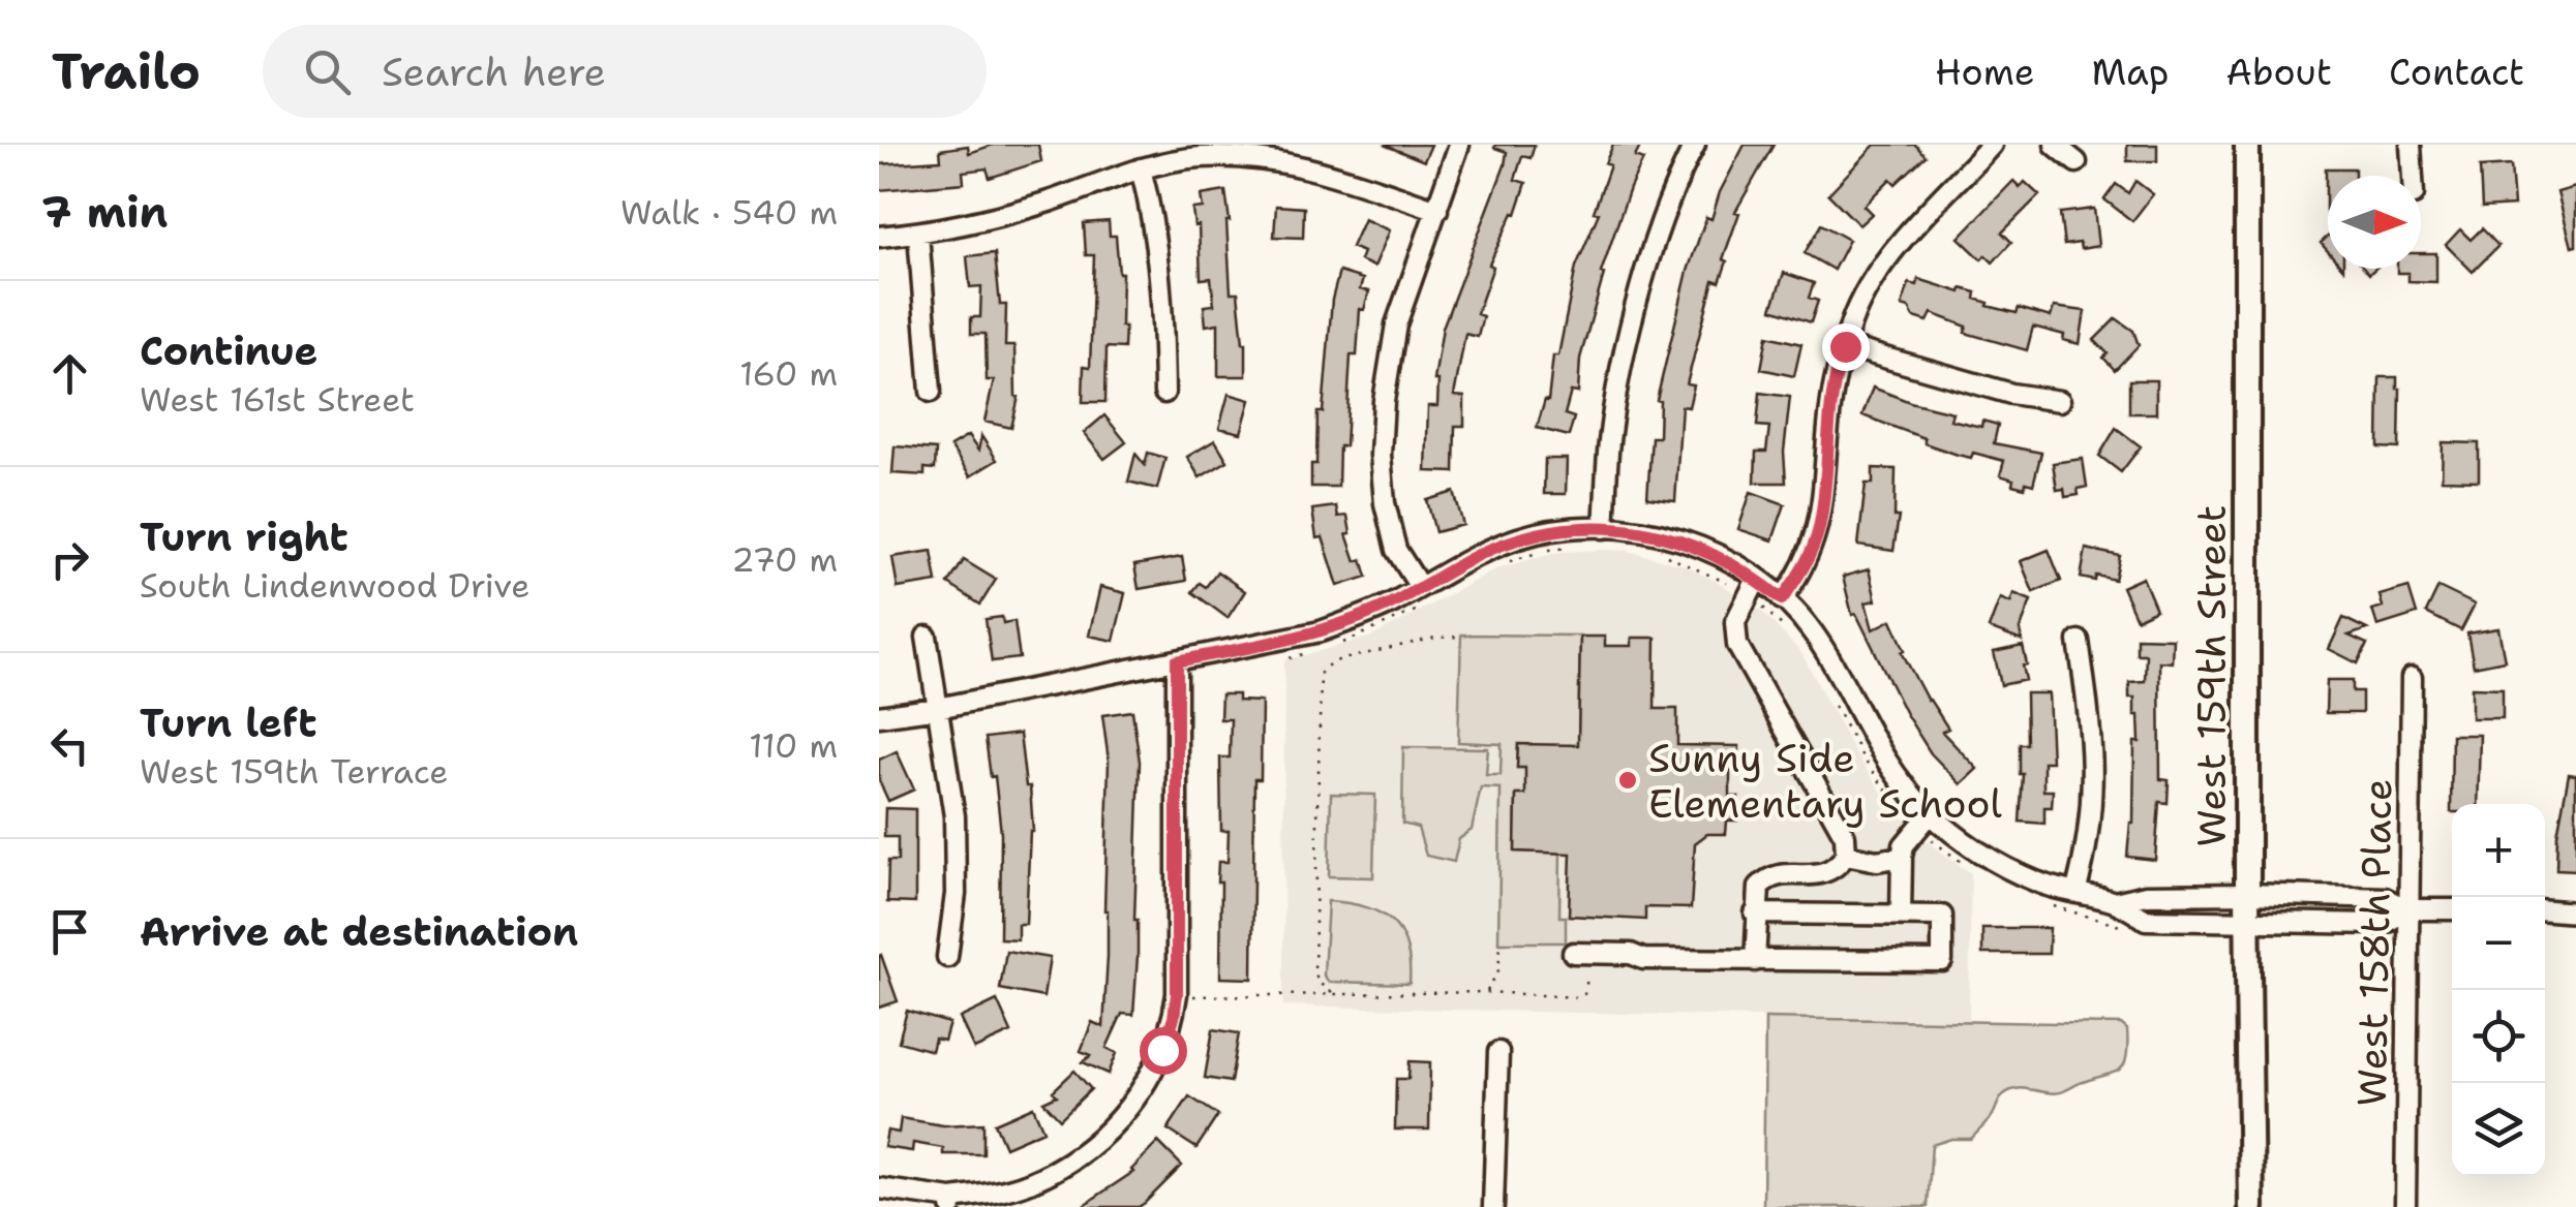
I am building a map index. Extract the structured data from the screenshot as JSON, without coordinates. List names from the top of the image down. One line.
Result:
{"streets":{"main road":["West 159th Street"],"street":["West 158th Place"]},"places":["Sunny Side Elementary School"],"north":"right","page":{"header":"Trailo","search":"Search here","nav":["Home","Map","About","Contact"],"heading":["7 min","Walk · 540 m"],"list":[["Continue","West 161st Street","160 m"],["Turn right","South Lindenwood Drive","270 m"],["Turn left","West 159th Terrace","110 m"],"Arrive at destination"],"map_buttons":["+","−"]}}
